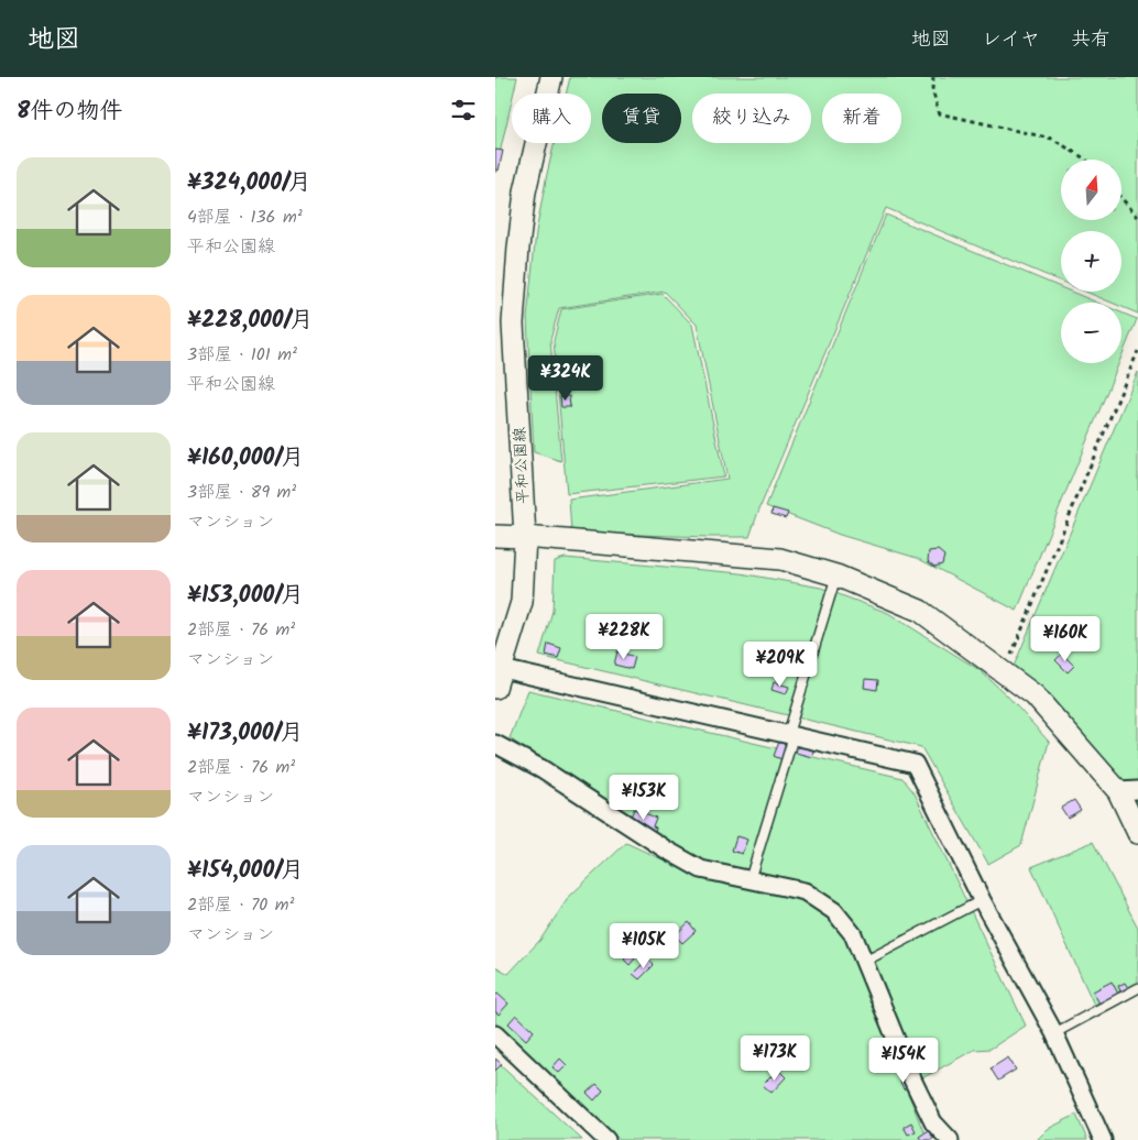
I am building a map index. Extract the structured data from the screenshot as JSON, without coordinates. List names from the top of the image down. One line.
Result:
{"streets":{"street":["平和公園線"]},"north":"top","page":{"header":"地図","nav":["地図","レイヤ","共有"],"heading":"8件の物件","chip":["購入","賃貸","絞り込み","新着"],"list":[{"name":"¥324,000/月","note":"4部屋 · 136 m² · 平和公園線"},{"name":"¥228,000/月","note":"3部屋 · 101 m² · 平和公園線"},{"name":"¥160,000/月","note":"3部屋 · 89 m² · マンション"},{"name":"¥153,000/月","note":"2部屋 · 76 m² · マンション"},{"name":"¥173,000/月","note":"2部屋 · 76 m² · マンション"},{"name":"¥154,000/月","note":"2部屋 · 70 m² · マンション"}],"map_buttons":["+","−"],"price":["¥324K","¥228K","¥160K","¥209K","¥153K","¥105K","¥173K","¥154K"]}}
